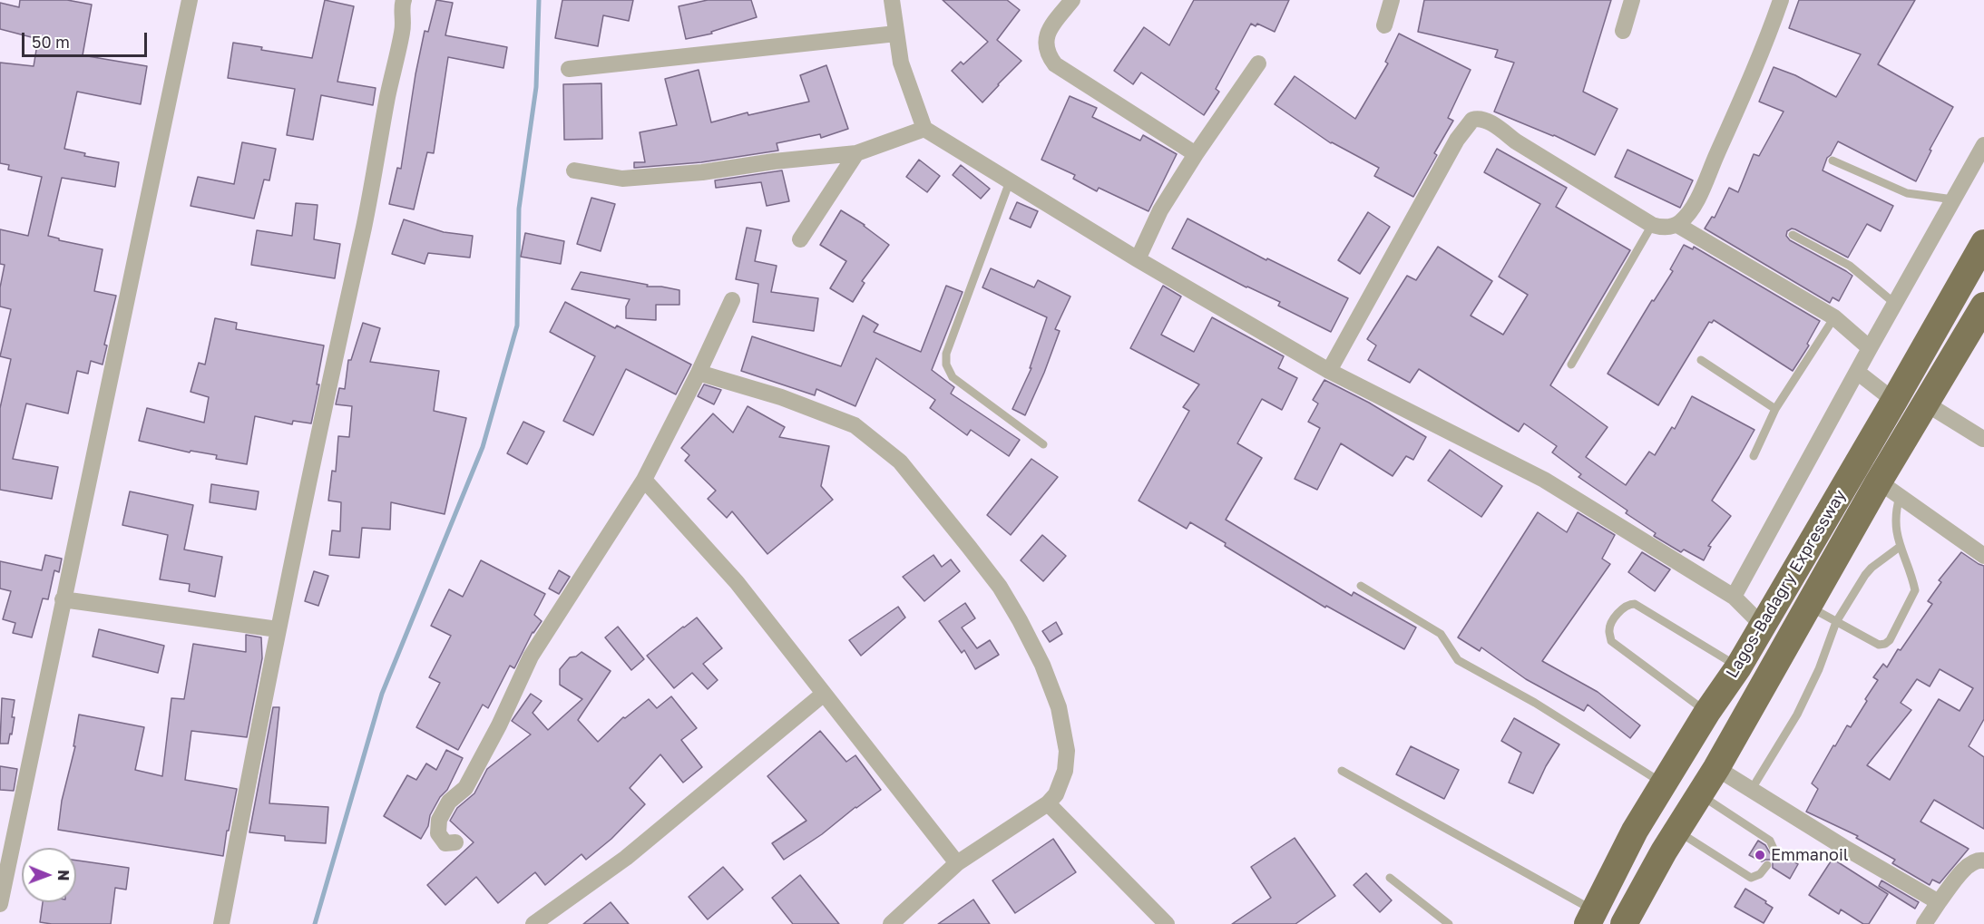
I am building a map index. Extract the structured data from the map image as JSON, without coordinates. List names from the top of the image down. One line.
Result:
{"streets":{"highway":["Lagos-Badagry Expressway"]},"places":["Emmanoil"],"scale_bar":"50 m","north":"right"}
